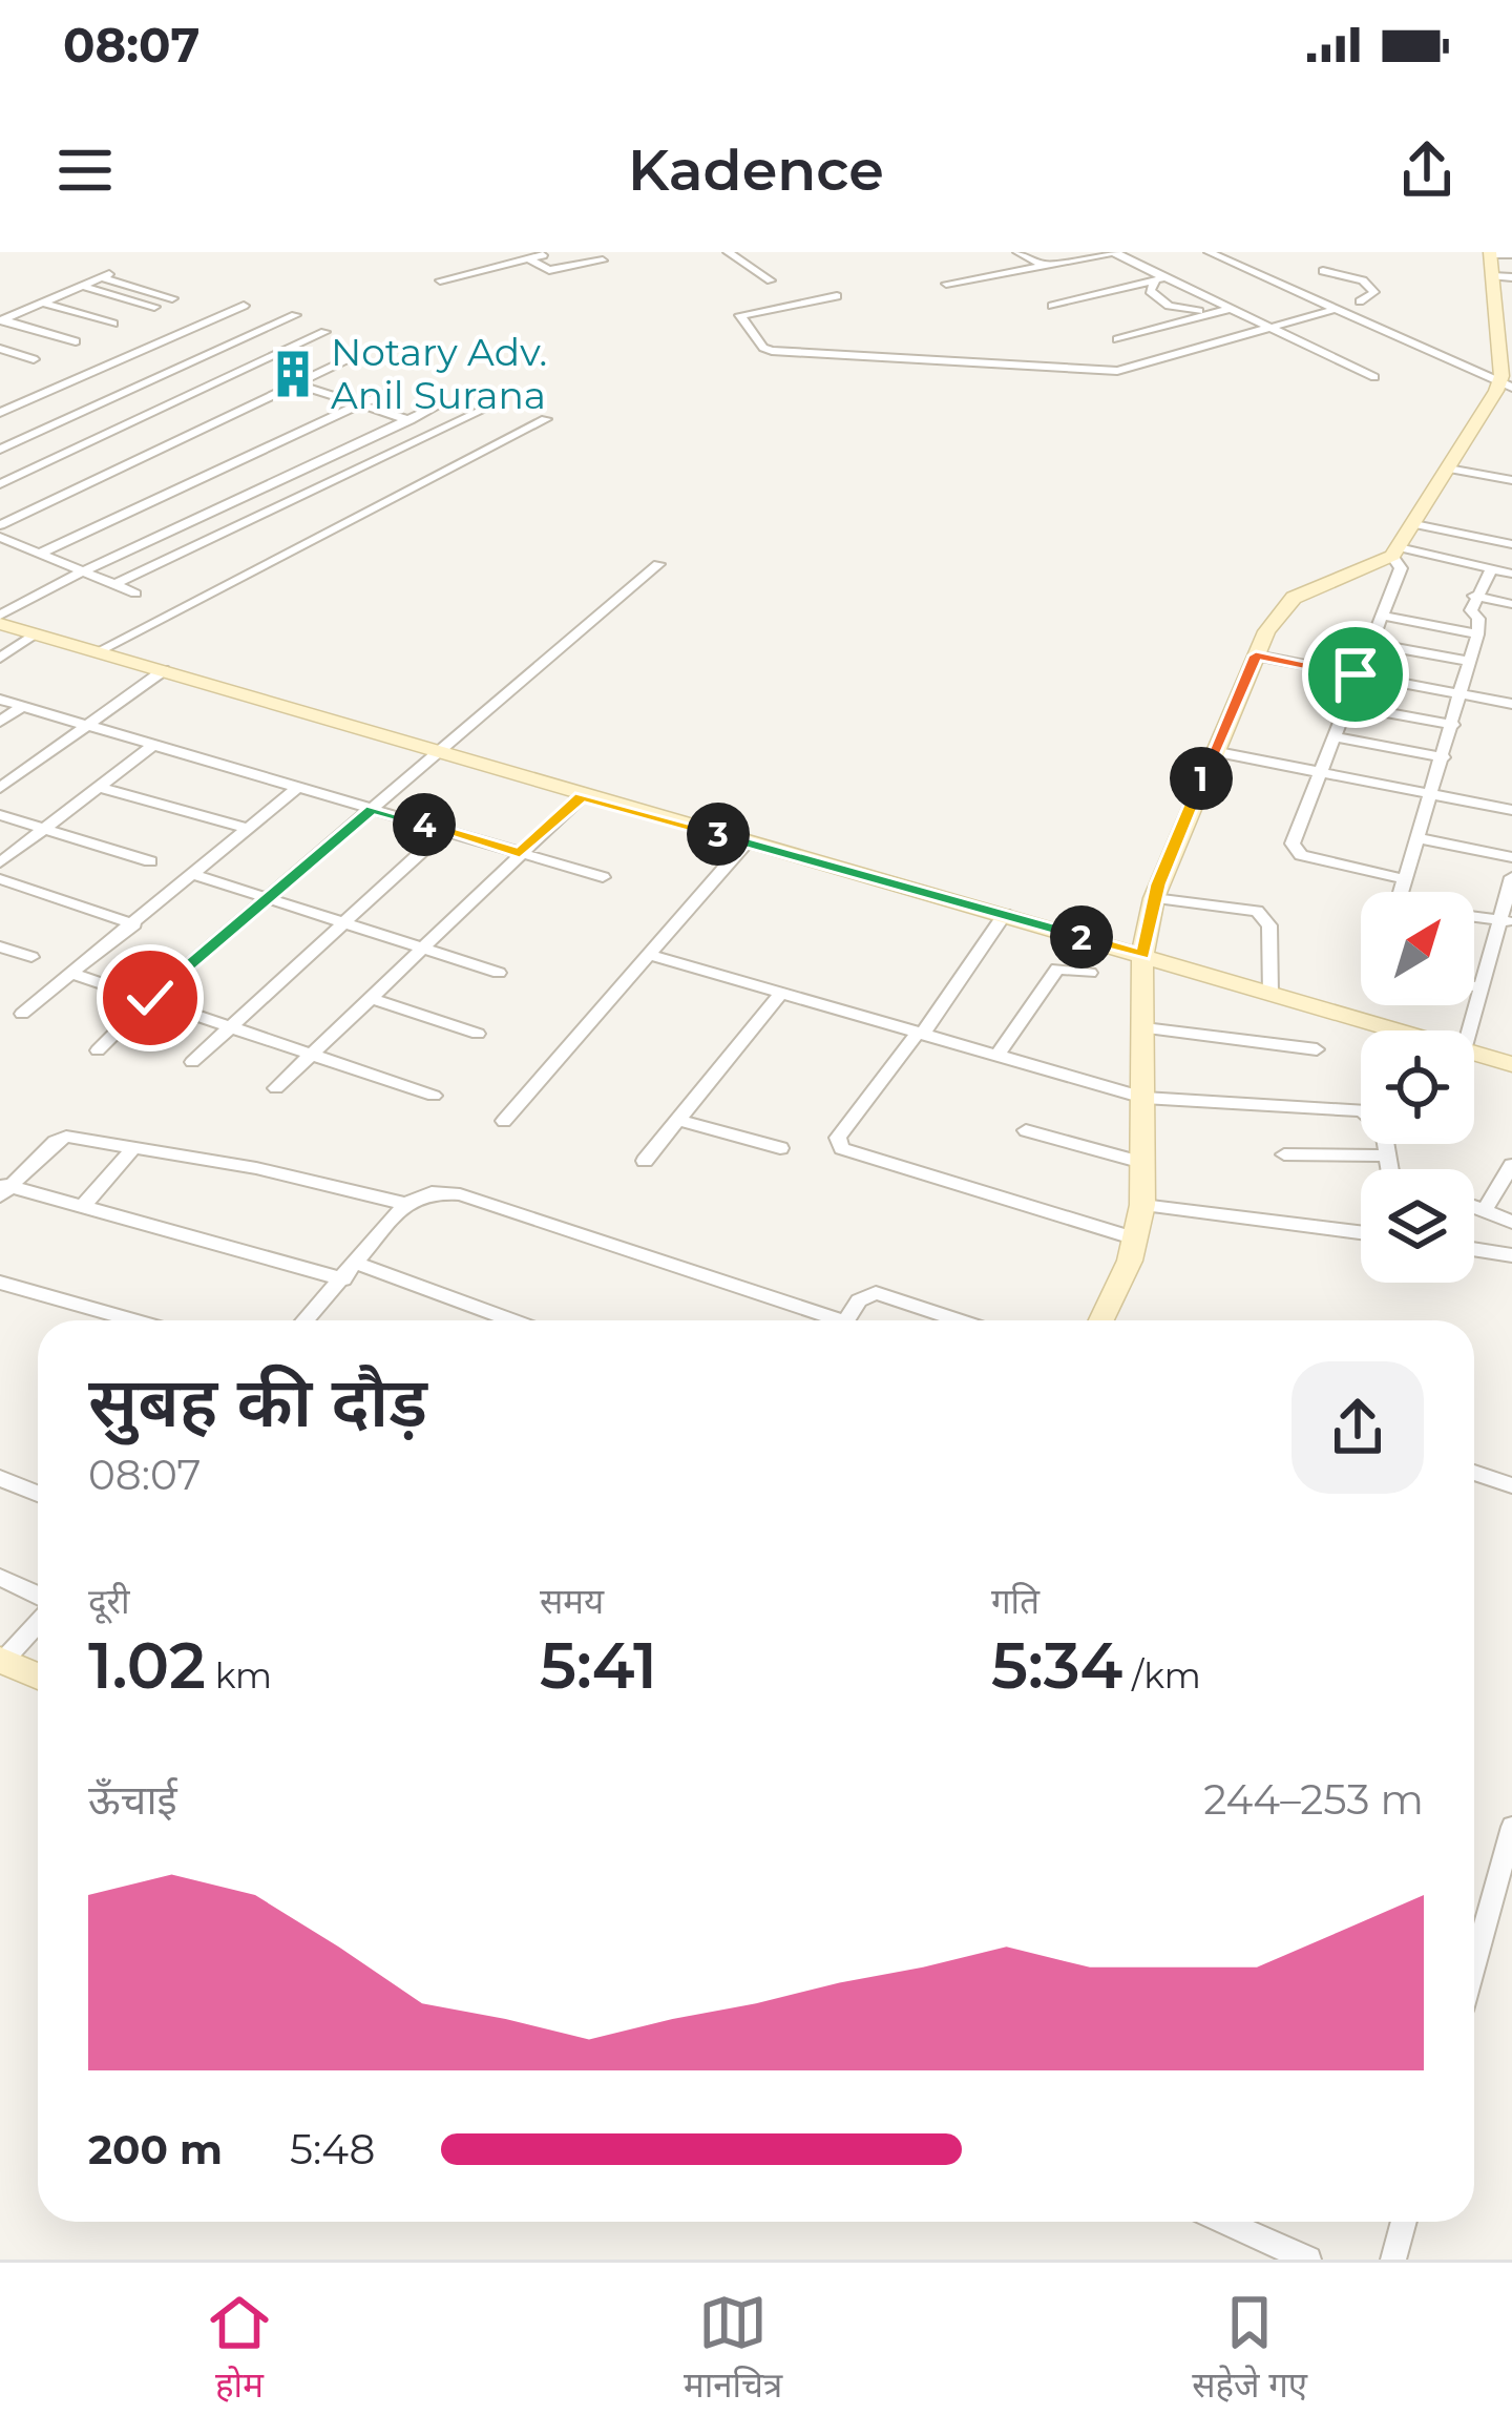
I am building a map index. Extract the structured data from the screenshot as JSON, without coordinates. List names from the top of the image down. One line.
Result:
{"places":{"building":["Notary Adv. Anil Surana"]},"north":"top right","page":{"status":"08:07","header":"Kadence","pins":["1","4","3","2"],"heading":["सुबह की दौड़","08:07"],"stats":[["दूरी","1.02 km"],["समय","5:41"],["गति","5:34 /km"]],"chart":["ऊँचाई","244–253 m"],"list":[{"name":"200 m","note":"5:48"}],"tabs":["होम","मानचित्र","सहेजे गए"]}}
